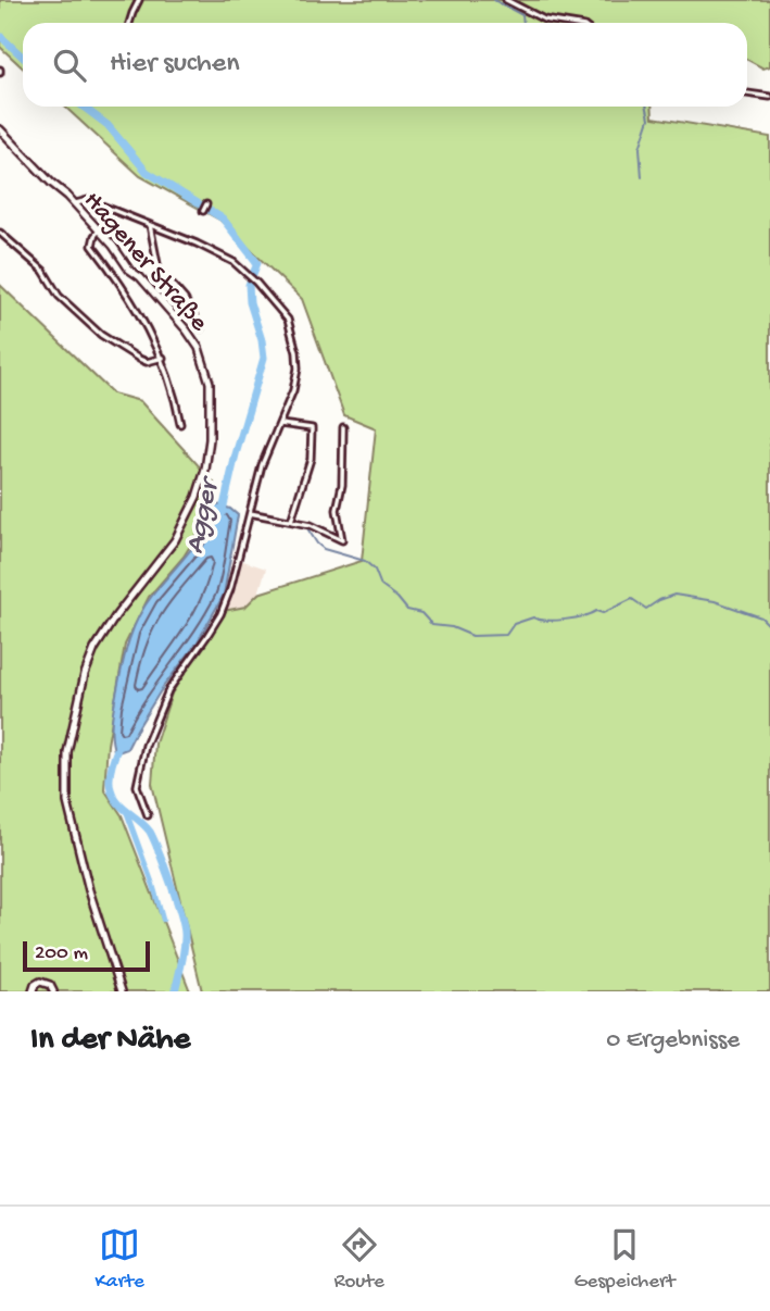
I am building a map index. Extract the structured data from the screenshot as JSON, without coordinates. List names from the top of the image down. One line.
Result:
{"streets":{"main road":["Hagener Straße"]},"water":["Agger"],"scale_bar":"200 m","page":{"search":"Hier suchen","scale":"200 m","heading":["In der Nähe","0 Ergebnisse"],"nav":["Karte","Route","Gespeichert"]}}
